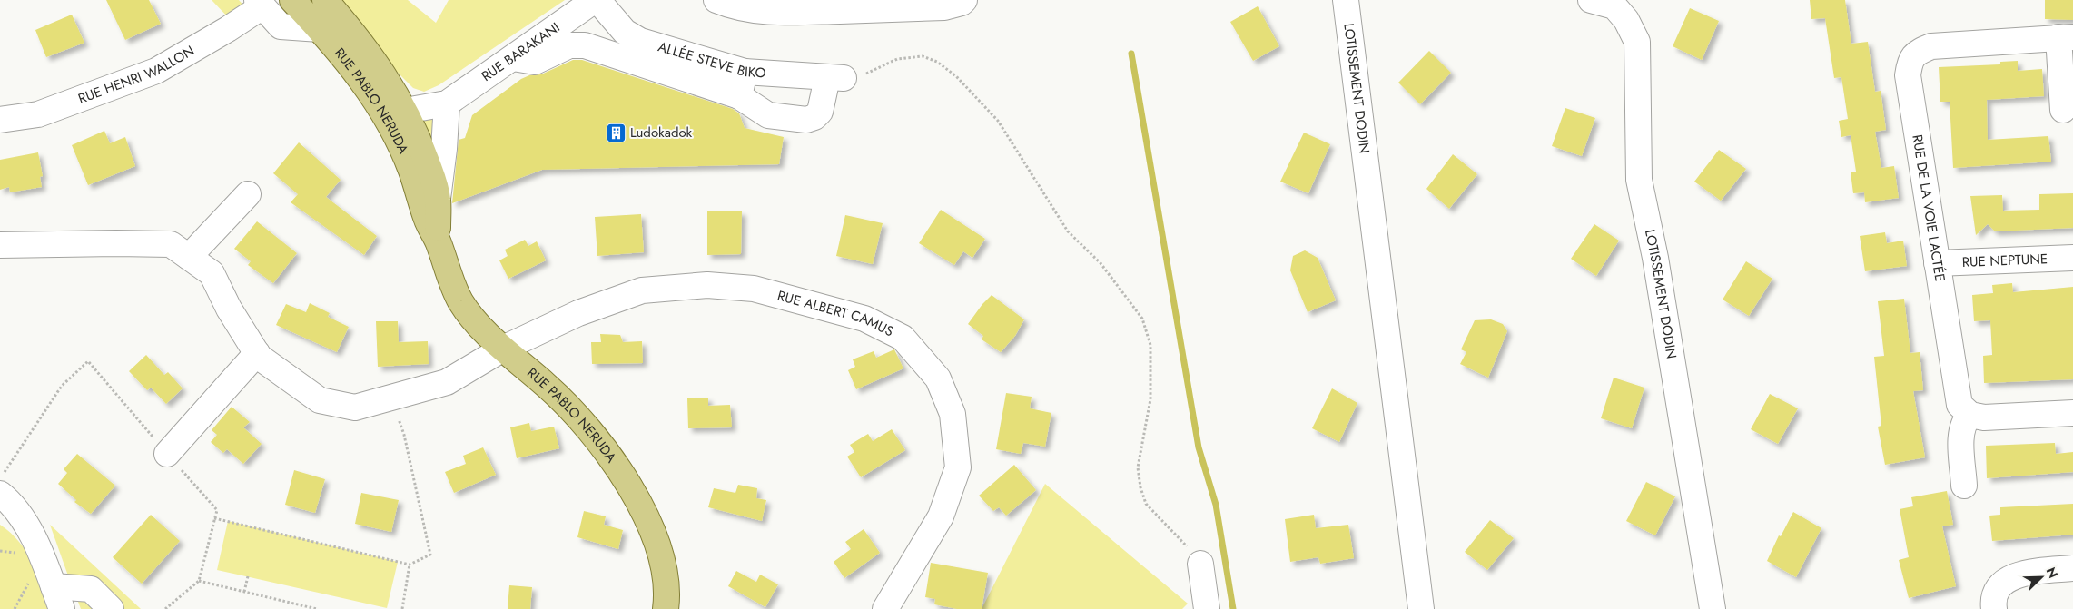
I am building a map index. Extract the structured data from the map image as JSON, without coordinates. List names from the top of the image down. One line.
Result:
{"streets":{"main road":["RUE PABLO NERUDA"],"street":["RUE BARAKANI","ALLÉE STEVE BIKO","RUE HENRI WALLON","LOTISSEMENT DODIN","RUE DE LA VOIE LACTÉE","RUE NEPTUNE","RUE ALBERT CAMUS"]},"crossings":[["RUE BARAKANI","ALLÉE STEVE BIKO"],["RUE BARAKANI","RUE PABLO NERUDA"],["RUE PABLO NERUDA","RUE ALBERT CAMUS"],["RUE DE LA VOIE LACTÉE","RUE NEPTUNE"]],"places":{"building":["Ludokadok"]},"north":"top right"}
